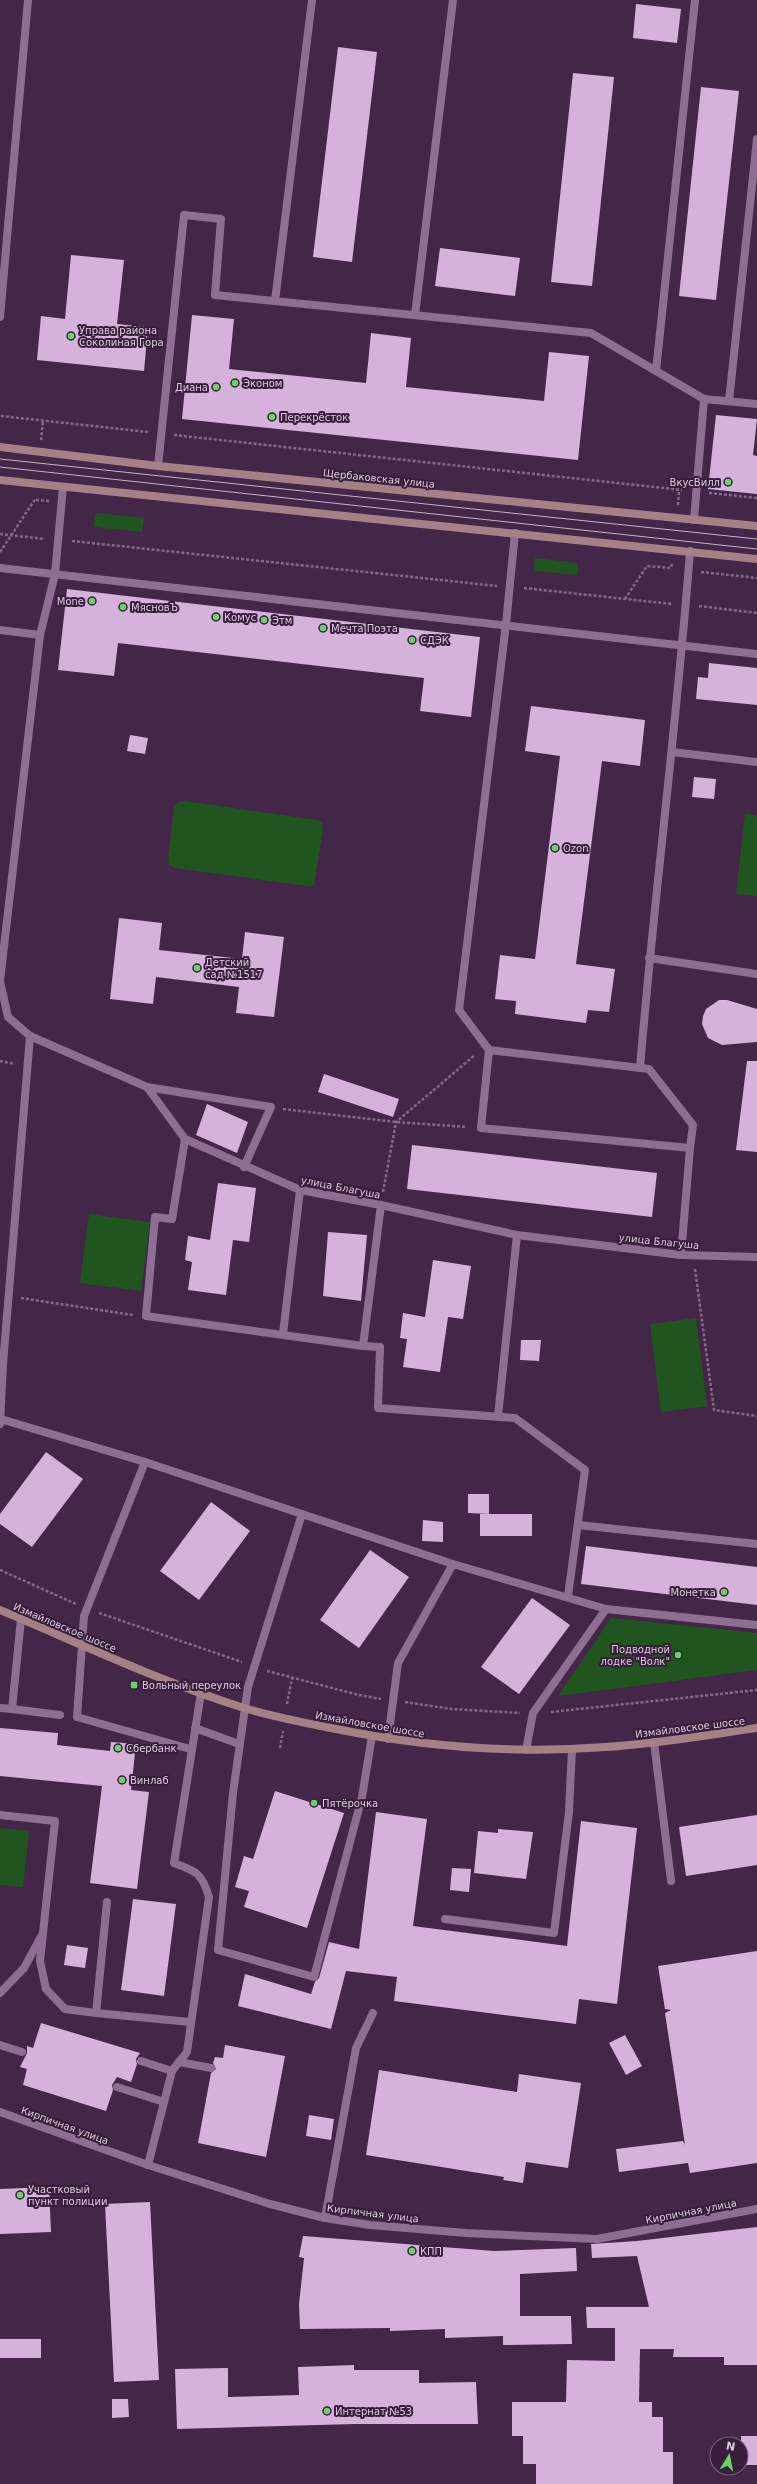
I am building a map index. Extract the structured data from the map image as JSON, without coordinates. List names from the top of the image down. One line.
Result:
{"streets":{"main road":["Щербаковская улица","Измайловское шоссе"],"street":["улица Благуша","Кирпичная улица"]},"places":{"other":["Управа района Соколиная Гора","Эконом","Диана","Перекрёсток","ВкусВилл","Mone","МясновЪ","Комус","Этм","Мечта Поэта","СДЭК","Ozon","Детский сад №1517","Монетка","Подводной лодке \"Волк\"","Сбербанк","Винлаб","Пятёрочка","Участковый пункт полиции","КПП","Интернат №53"],"transit":["Вольный переулок"]},"north":"top"}
